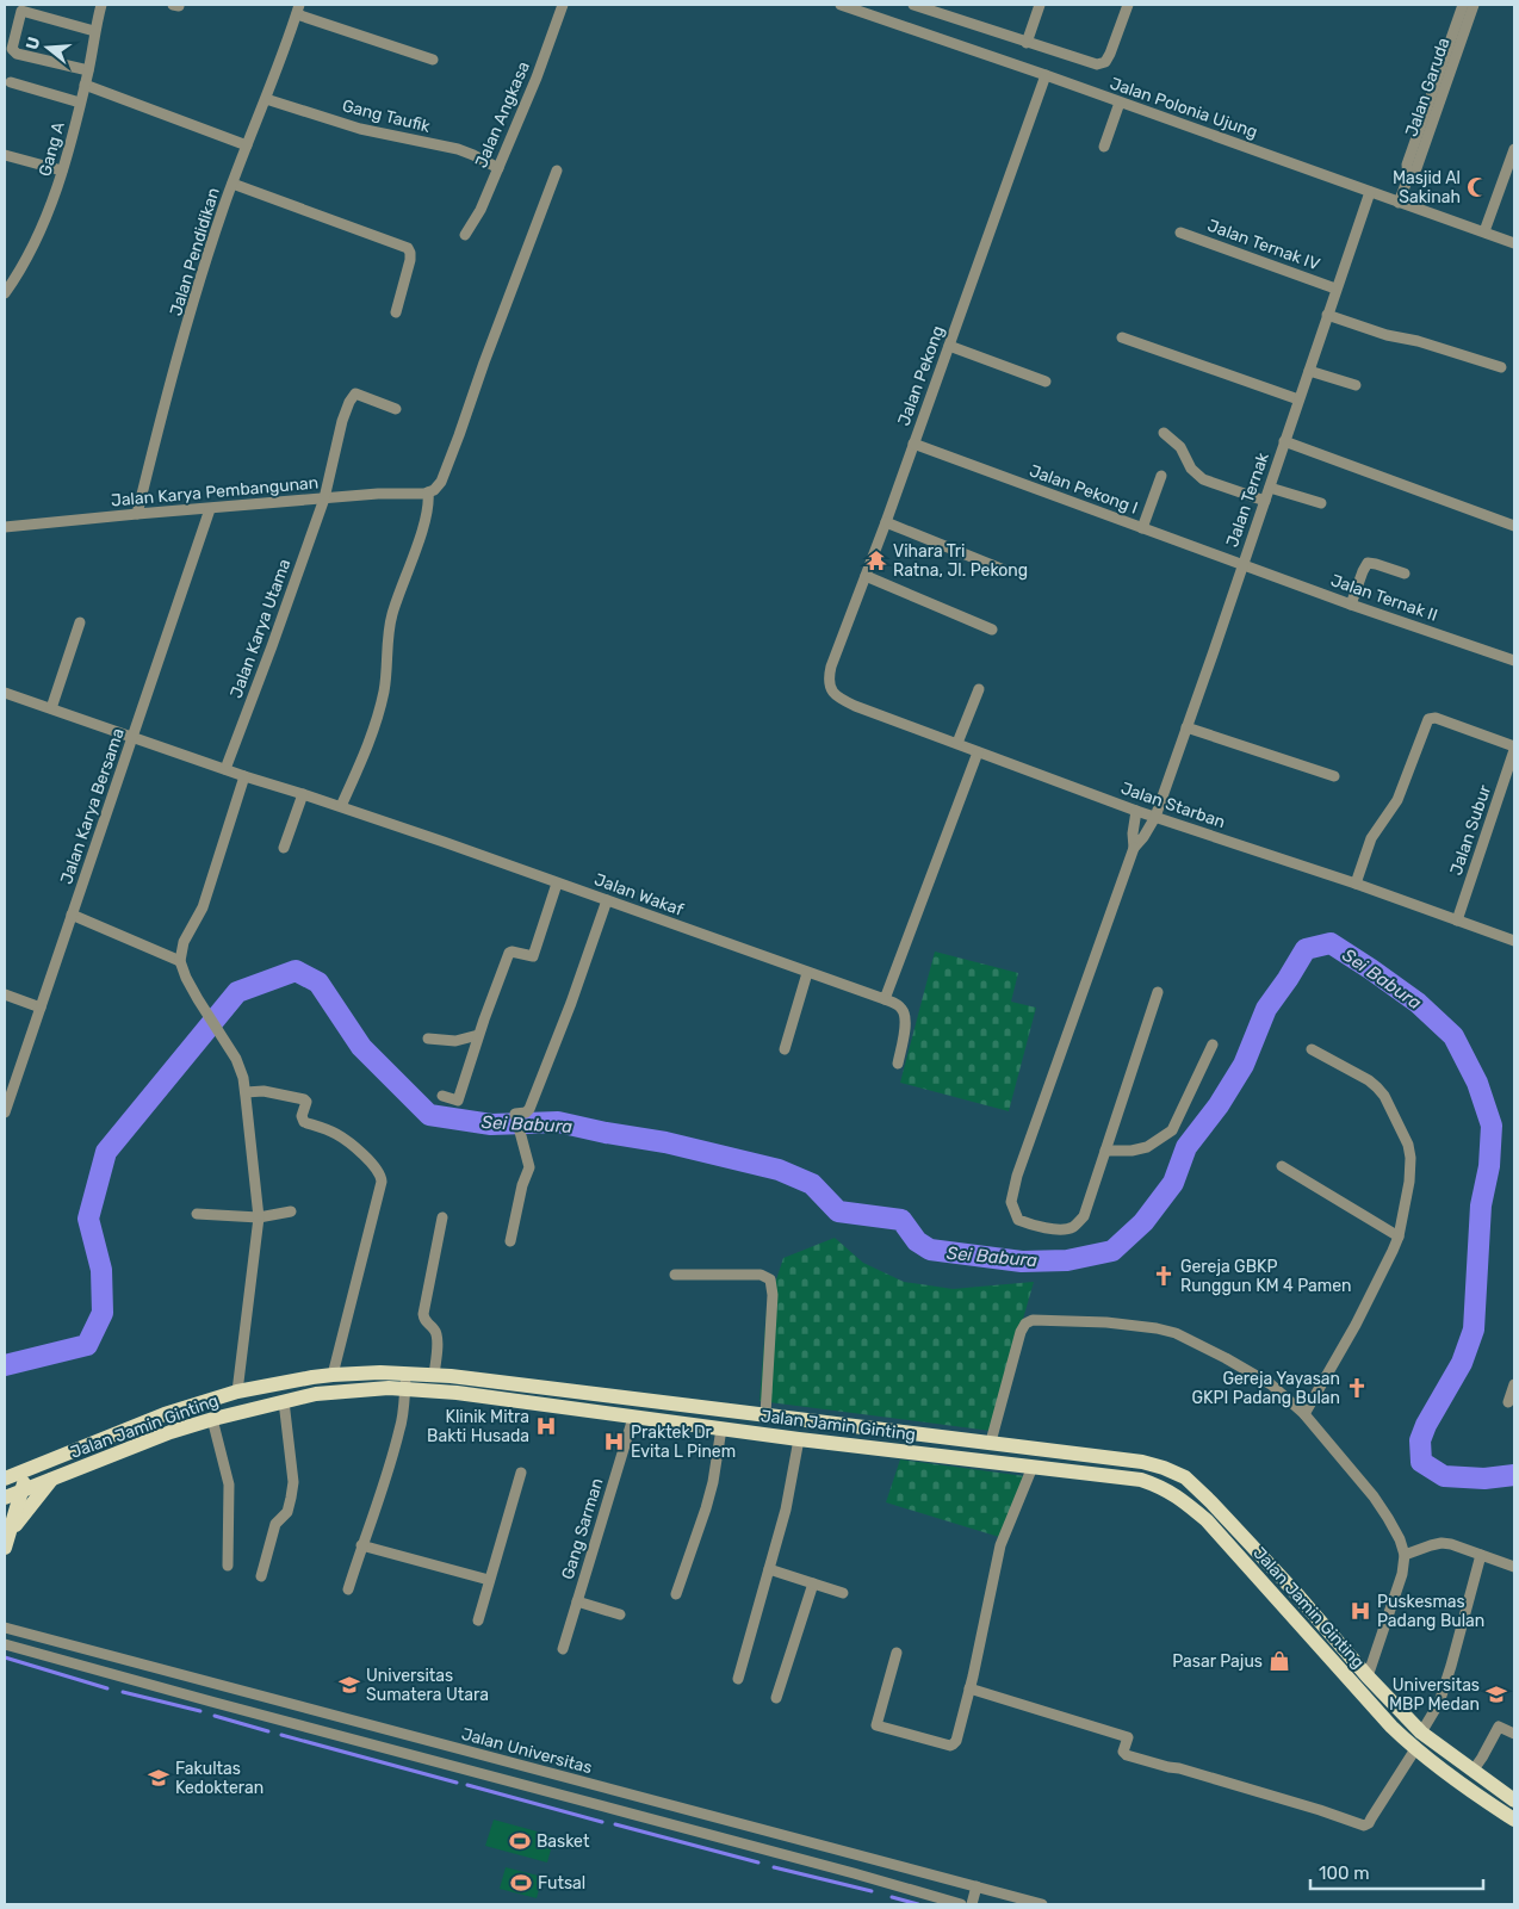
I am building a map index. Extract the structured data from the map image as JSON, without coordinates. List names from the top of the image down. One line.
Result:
{"streets":{"main road":["Jalan Jamin Ginting"],"street":["Jalan Garuda","Jalan Polonia Ujung","Jalan Angkasa","Gang Taufik","Gang A","Jalan Ternak IV","Jalan Pendidikan","Jalan Pekong","Jalan Pekong I","Jalan Karya Pembangunan","Jalan Ternak","Jalan Ternak II","Jalan Karya Utama","Jalan Starban","Jalan Karya Bersama","Jalan Subur","Jalan Wakaf","Gang Sarman","Jalan Universitas"]},"crossings":[["Jalan Garuda","Jalan Polonia Ujung"],["Jalan Polonia Ujung","Jalan Pekong"],["Jalan Polonia Ujung","Jalan Ternak"],["Jalan Angkasa","Gang Taufik"],["Gang Taufik","Jalan Pendidikan"],["Jalan Ternak IV","Jalan Ternak"],["Jalan Pendidikan","Jalan Karya Pembangunan"],["Jalan Pekong","Jalan Pekong I"],["Jalan Pekong","Jalan Starban"],["Jalan Pekong I","Jalan Ternak"],["Jalan Pekong I","Jalan Ternak II"],["Jalan Karya Pembangunan","Jalan Karya Utama"],["Jalan Karya Pembangunan","Jalan Karya Bersama"],["Jalan Ternak","Jalan Ternak II"],["Jalan Ternak","Jalan Starban"],["Jalan Karya Utama","Jalan Wakaf"],["Jalan Starban","Jalan Subur"],["Jalan Karya Bersama","Jalan Wakaf"],["Jalan Jamin Ginting","Gang Sarman"]],"water":["Sei Babura"],"places":{"mosque":["Masjid Al Sakinah"],"temple":["Vihara Tri Ratna, Jl. Pekong"],"church":["Gereja GBKP Runggun KM 4 Pamen","Gereja Yayasan GKPI Padang Bulan"],"hospital":["Klinik Mitra Bakti Husada","Praktek Dr Evita L Pinem","Puskesmas Padang Bulan"],"shop":["Pasar Pajus"],"school or university":["Universitas Sumatera Utara","Universitas MBP Medan","Fakultas Kedokteran"],"sports":["Basket","Futsal"]},"scale_bar":"100 m","north":"left"}
